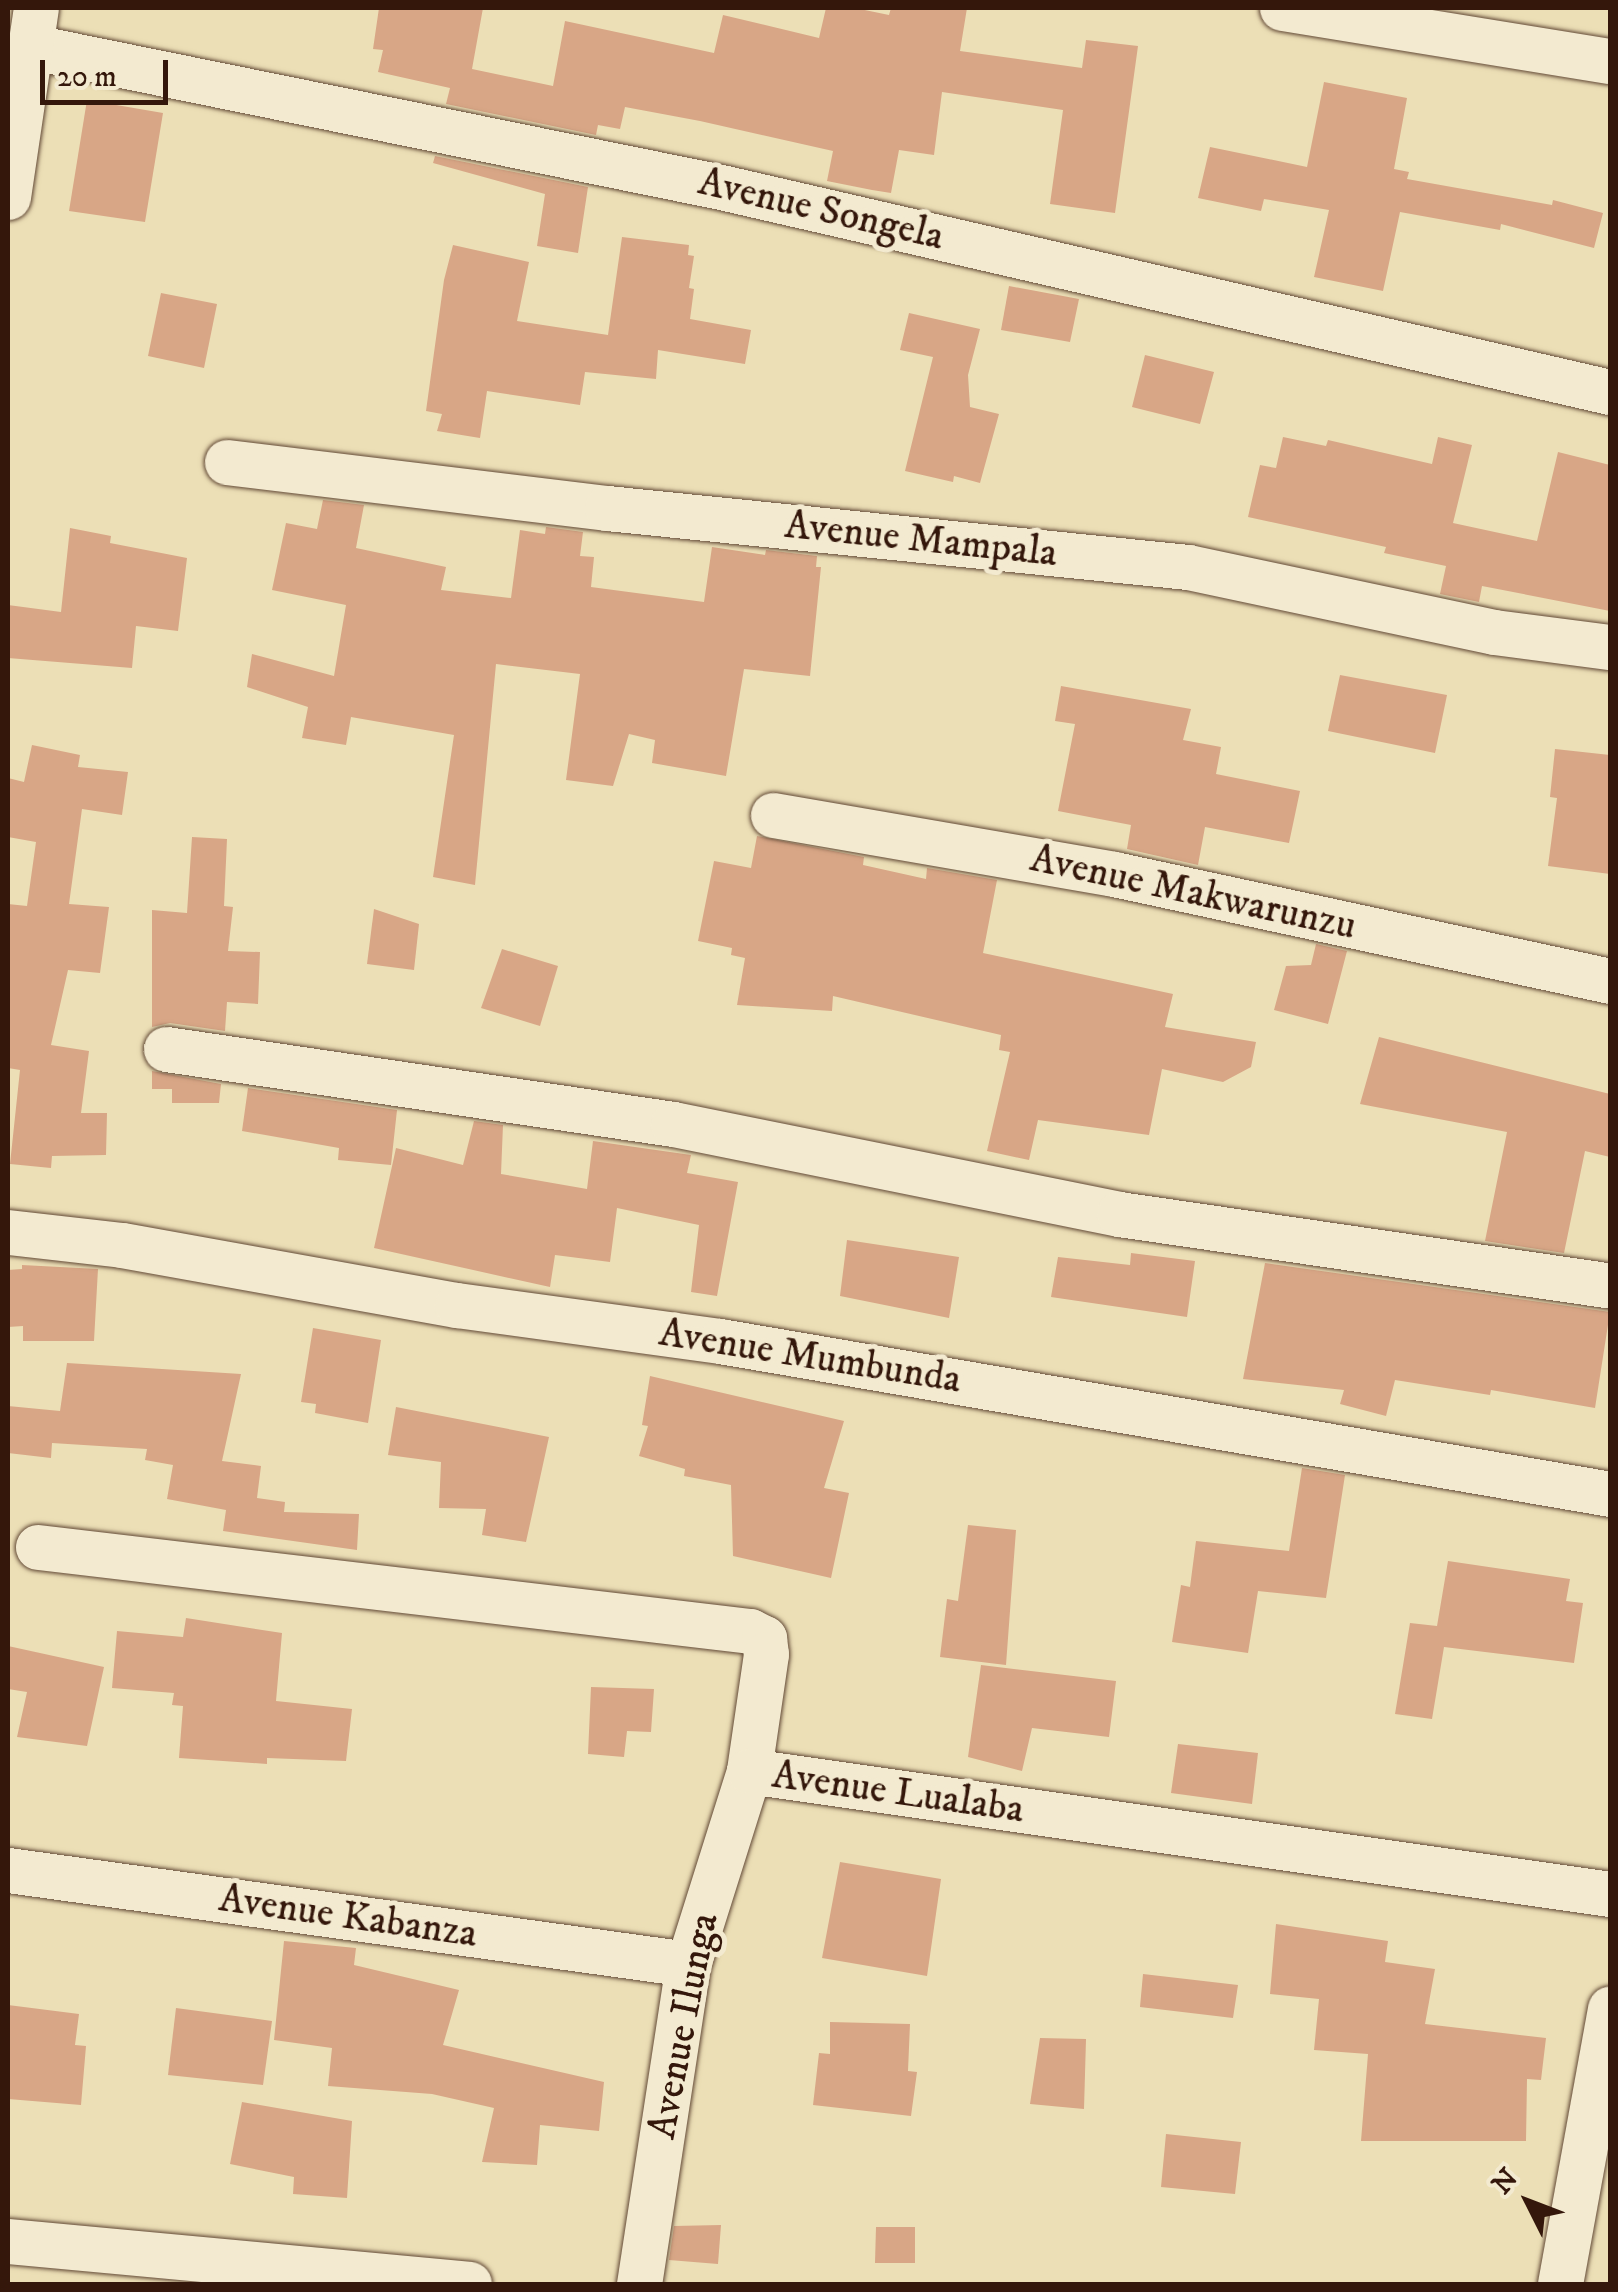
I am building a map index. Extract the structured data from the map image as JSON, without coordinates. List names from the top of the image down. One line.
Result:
{"streets":{"street":["Avenue Songela","Avenue Mampala","Avenue Makwarunzu","Avenue Mumbunda","Avenue Lualaba","Avenue Kabanza","Avenue Ilunga"]},"crossings":[["Avenue Lualaba","Avenue Ilunga"],["Avenue Kabanza","Avenue Ilunga"]],"scale_bar":"20 m","north":"top left"}
